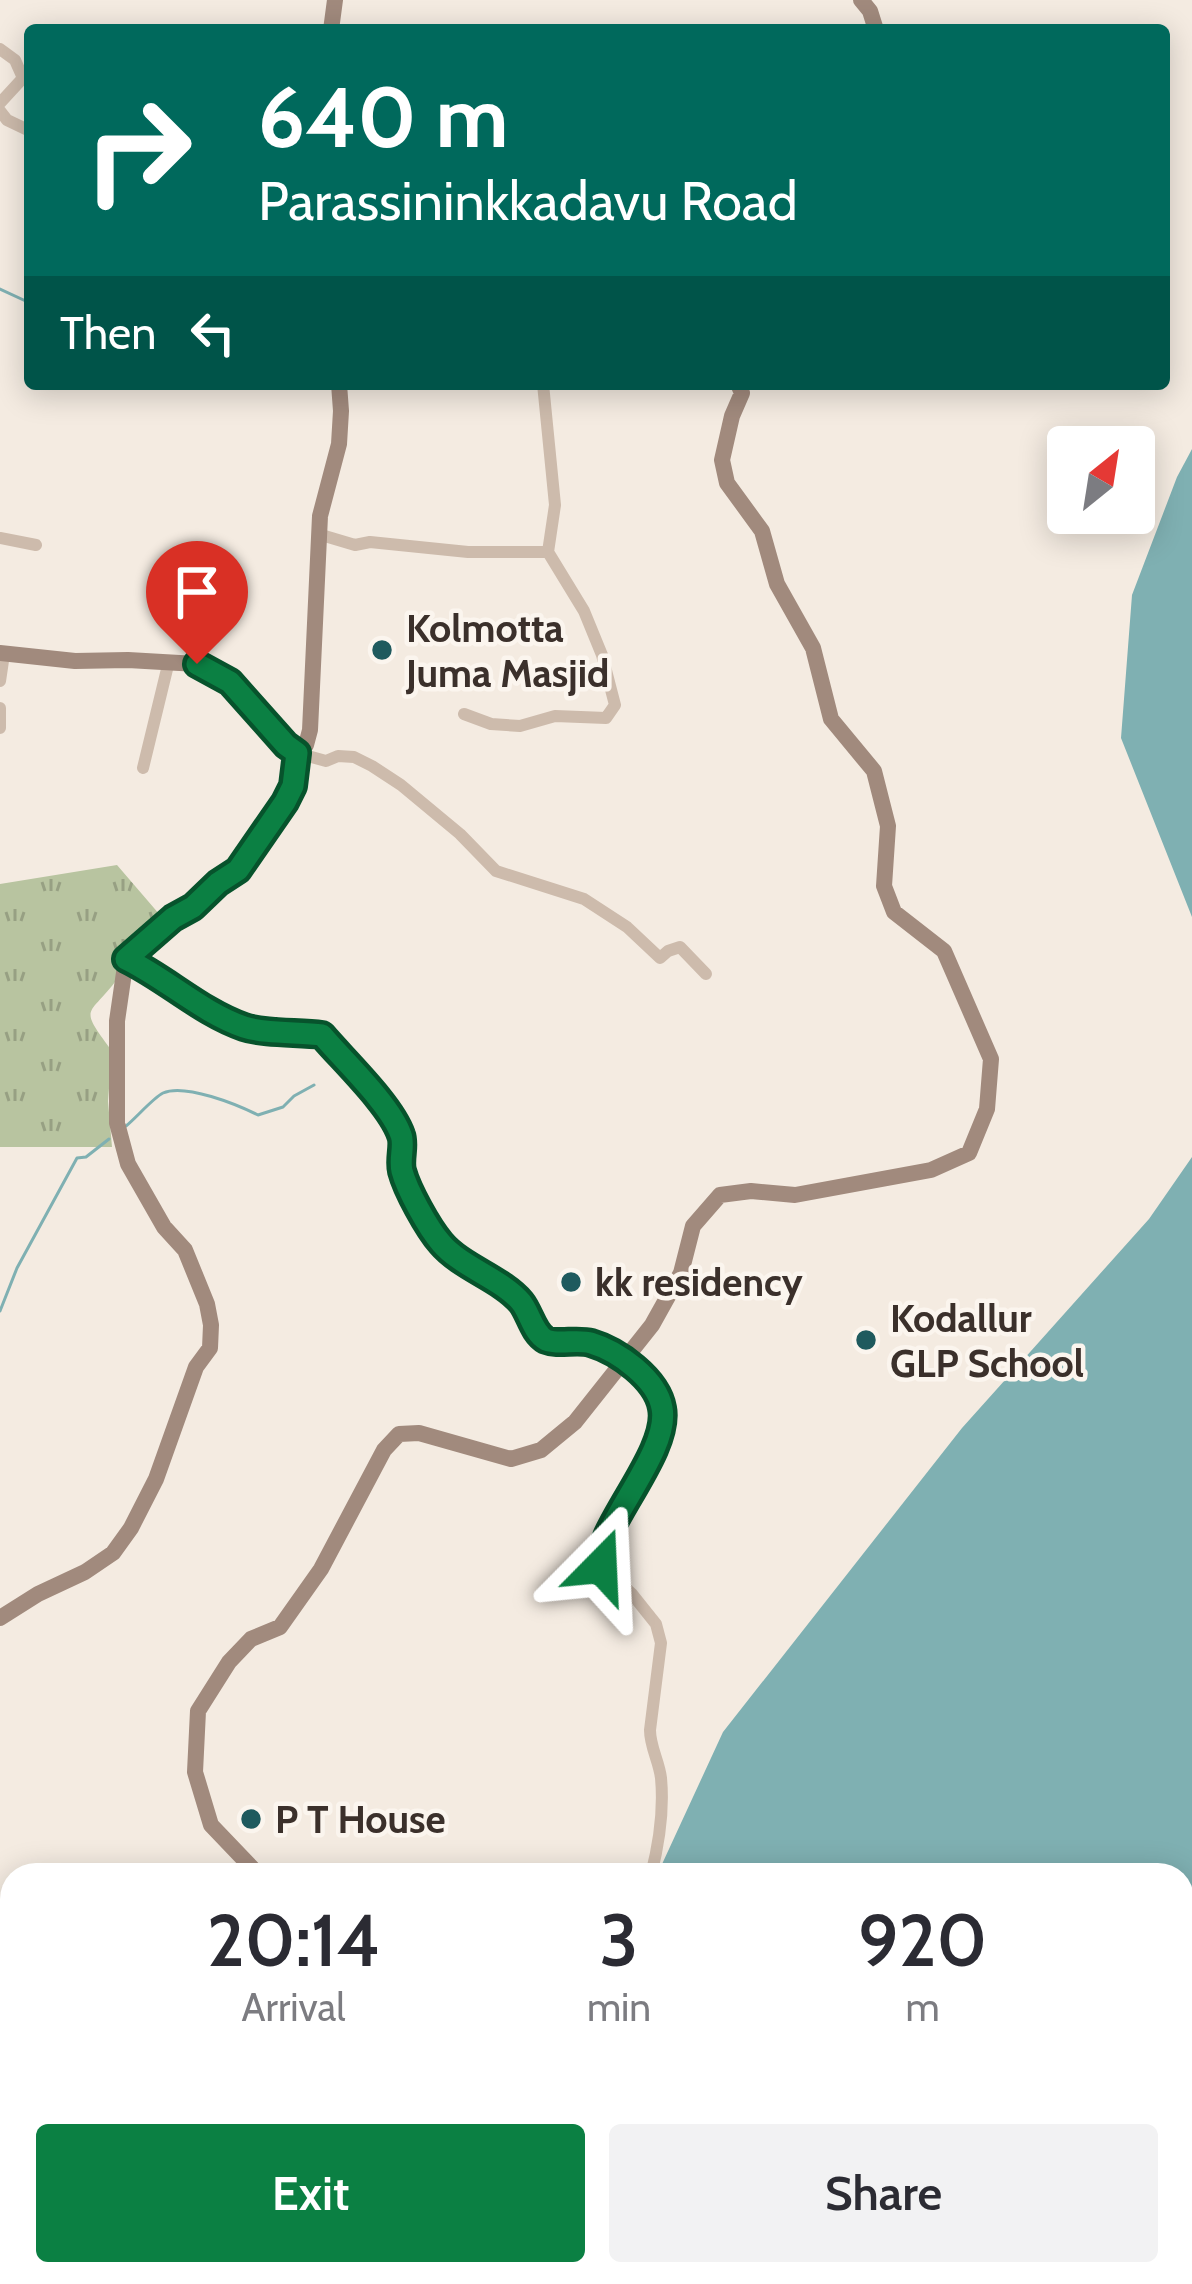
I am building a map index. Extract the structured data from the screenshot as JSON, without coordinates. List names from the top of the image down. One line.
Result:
{"places":["Kolmotta Juma Masjid","kk residency","Kodallur GLP School","P T House"],"north":"top right","page":{"turn":["640 m","Parassininkkadavu Road"],"then":"Then","eta":["20:14","Arrival","3","min","920","m"],"buttons":["Exit","Share"]}}
